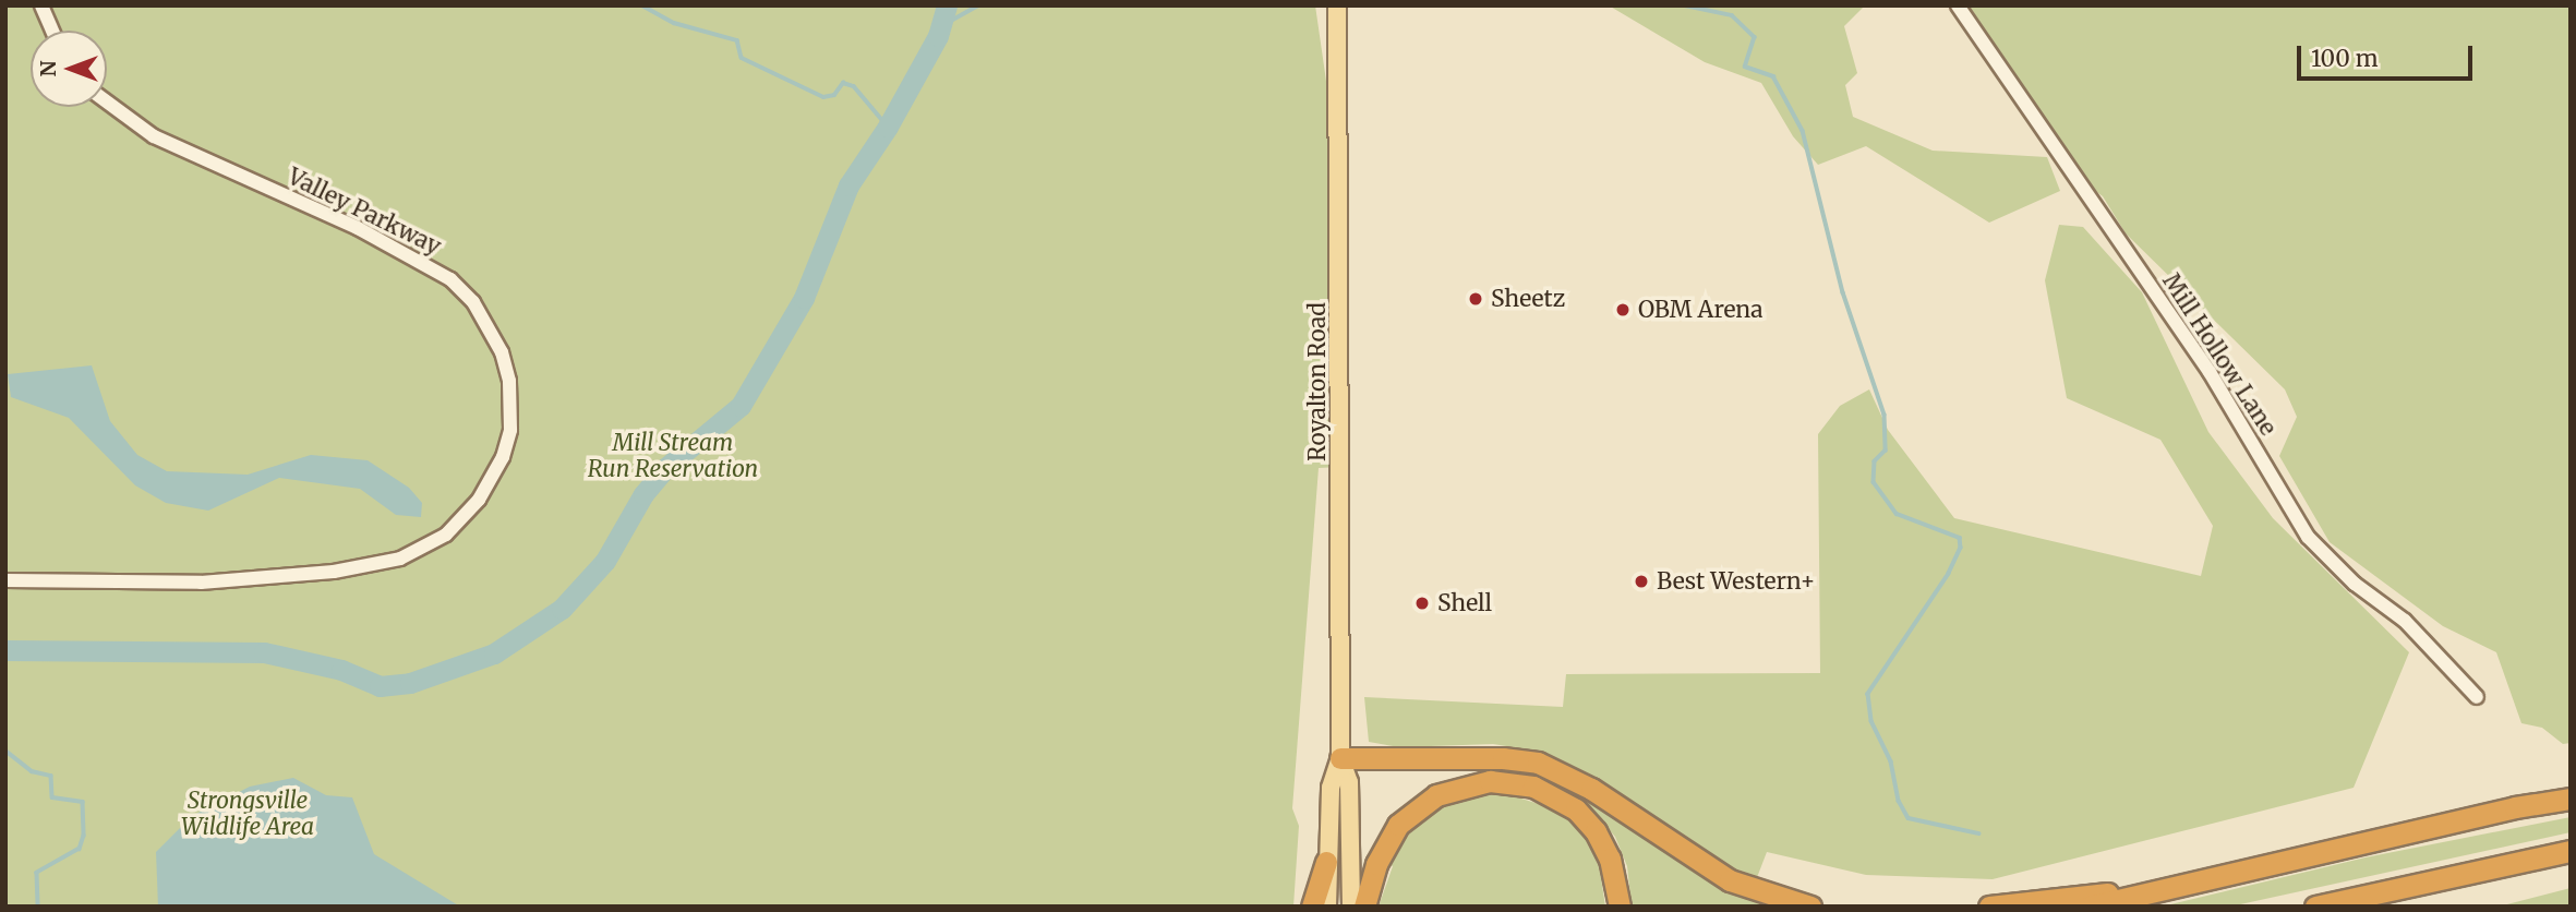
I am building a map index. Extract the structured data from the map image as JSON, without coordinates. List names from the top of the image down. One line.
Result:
{"streets":{"main road":["Royalton Road"],"street":["Valley Parkway","Mill Hollow Lane"]},"parks":["Mill Stream Run Reservation","Strongsville Wildlife Area"],"places":["Sheetz","OBM Arena","Best Western+","Shell"],"scale_bar":"100 m","north":"left"}
